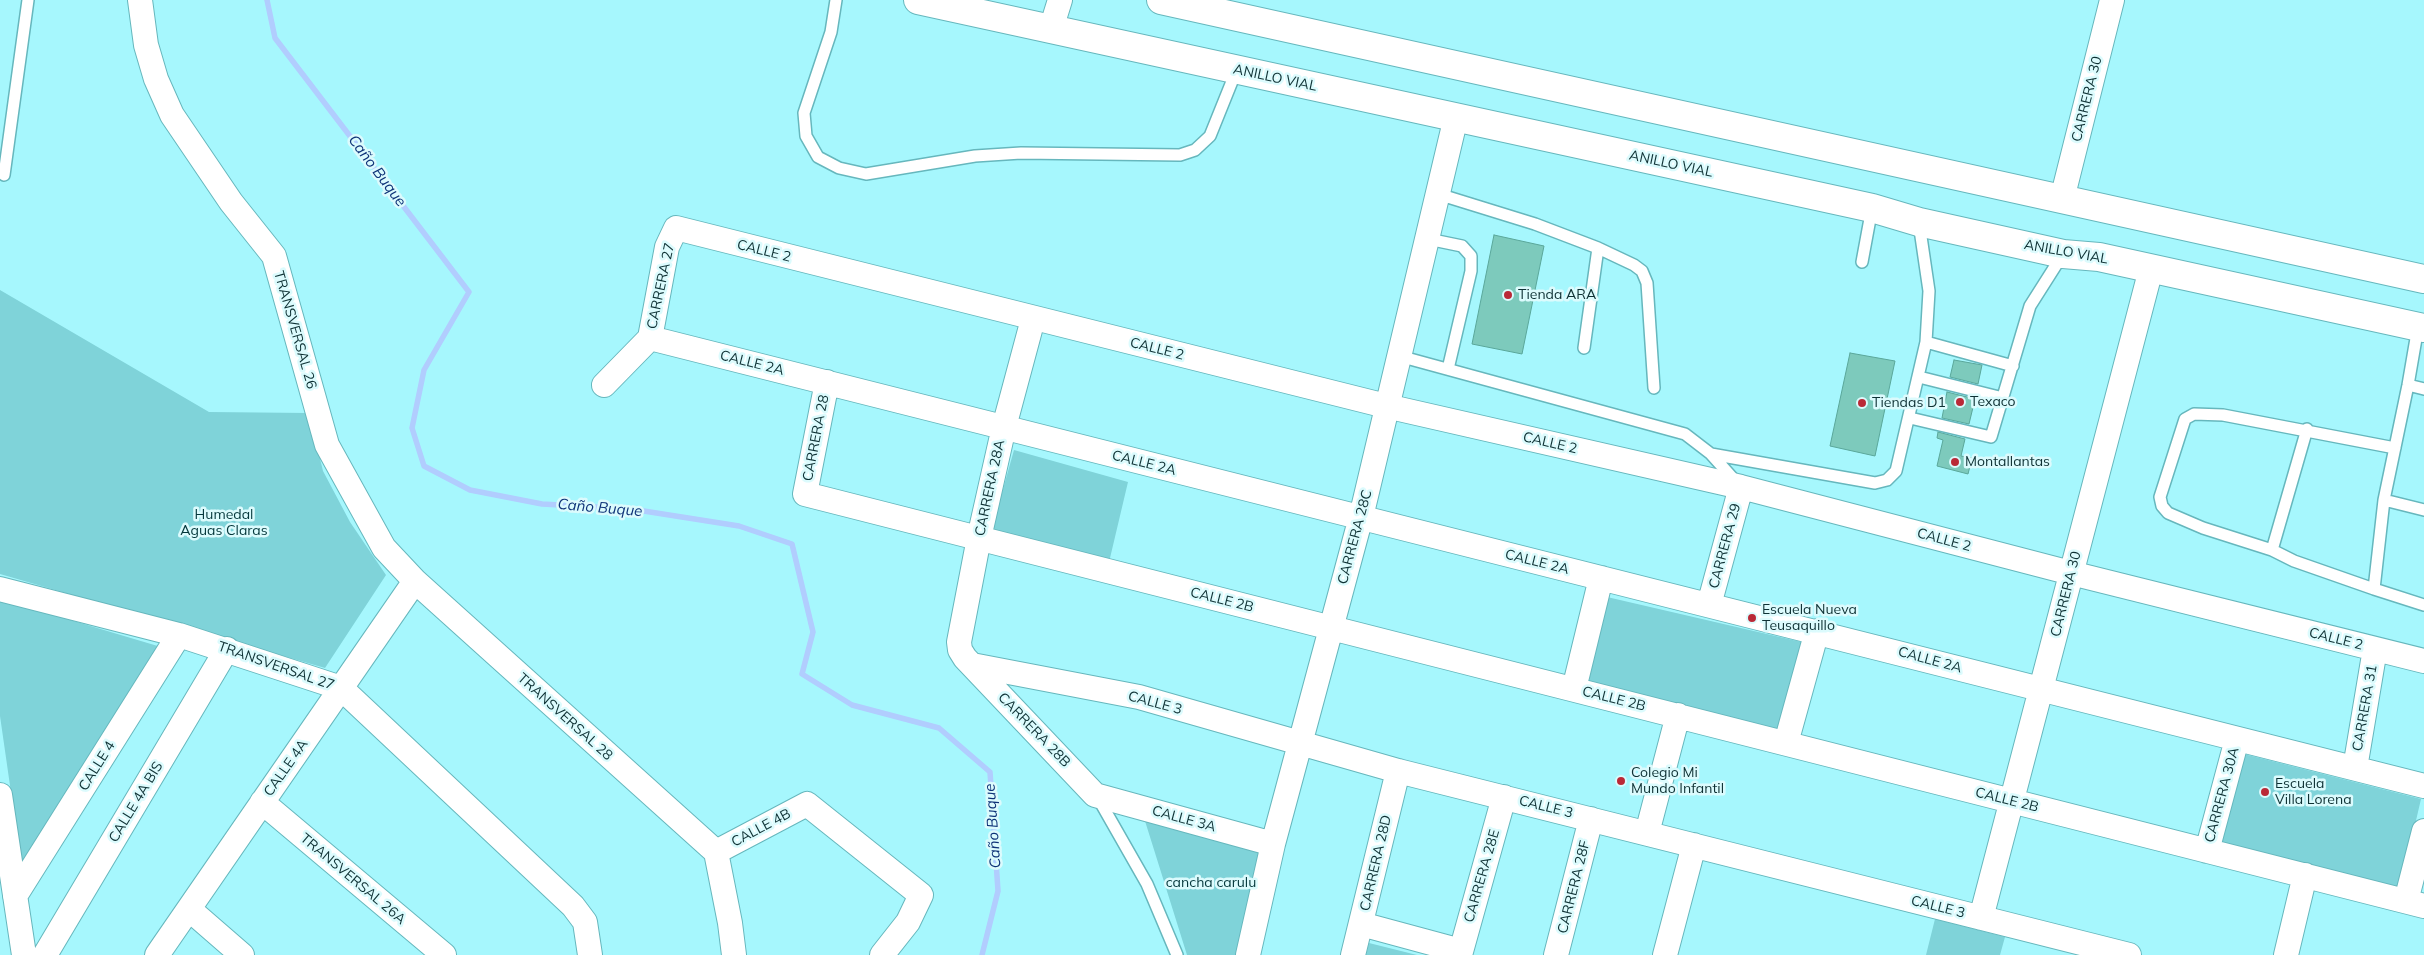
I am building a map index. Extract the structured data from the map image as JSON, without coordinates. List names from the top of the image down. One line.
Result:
{"streets":{"highway":["ANILLO VIAL"],"street":["CARRERA 30","CALLE 2","CARRERA 27","TRANSVERSAL 26","CALLE 2A","CARRERA 28","CARRERA 28A","CARRERA 28C","CARRERA 29","CALLE 2B","TRANSVERSAL 27","CALLE 3","CARRERA 31","TRANSVERSAL 28","CARRERA 28B","CALLE 4","CALLE 4A","CARRERA 30A","CALLE 4A BIS","CALLE 3A","CALLE 4B","CARRERA 28D","CARRERA 28E","TRANSVERSAL 26A","CARRERA 28F"]},"crossings":[["ANILLO VIAL","CARRERA 30"],["ANILLO VIAL","CARRERA 28C"],["CARRERA 30","CALLE 2"],["CARRERA 30","CALLE 2A"],["CARRERA 30","CALLE 2B"],["CARRERA 30","CALLE 3"],["CALLE 2","CARRERA 27"],["CALLE 2","CARRERA 28A"],["CALLE 2","CARRERA 28C"],["CALLE 2","CARRERA 29"],["CALLE 2","CARRERA 31"],["CARRERA 27","CALLE 2A"],["TRANSVERSAL 26","TRANSVERSAL 28"],["TRANSVERSAL 26","CALLE 4A"],["CALLE 2A","CARRERA 28"],["CALLE 2A","CARRERA 28A"],["CALLE 2A","CARRERA 28C"],["CALLE 2A","CARRERA 29"],["CALLE 2A","CARRERA 31"],["CALLE 2A","CARRERA 30A"],["CARRERA 28","CALLE 2B"],["CARRERA 28A","CALLE 2B"],["CARRERA 28A","CALLE 3"],["CARRERA 28A","CARRERA 28B"],["CARRERA 28C","CALLE 2B"],["CARRERA 28C","CALLE 3"],["CARRERA 28C","CALLE 3A"],["CALLE 2B","CARRERA 30A"],["TRANSVERSAL 27","CALLE 4"],["TRANSVERSAL 27","CALLE 4A"],["TRANSVERSAL 27","CALLE 4A BIS"],["CALLE 3","CARRERA 28B"],["CALLE 3","CARRERA 28D"],["CALLE 3","CARRERA 28E"],["CALLE 3","CARRERA 28F"],["TRANSVERSAL 28","CALLE 4A"],["TRANSVERSAL 28","CALLE 4B"],["CARRERA 28B","CALLE 3A"],["CALLE 4A","TRANSVERSAL 26A"]],"water":["Caño Buque"],"parks":["Humedal Aguas Claras","cancha carulu"],"places":["Tienda ARA","Texaco","Tiendas D1","Montallantas","Escuela Nueva Teusaquillo","Colegio Mi Mundo Infantil","Escuela Villa Lorena"]}
